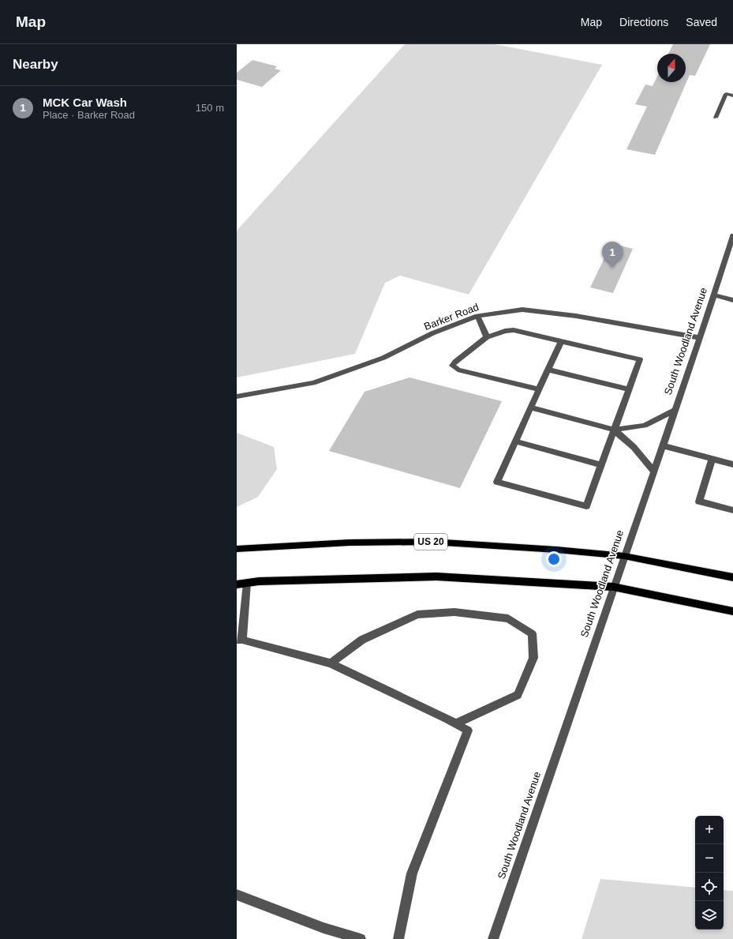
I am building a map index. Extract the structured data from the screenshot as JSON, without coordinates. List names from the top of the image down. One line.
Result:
{"streets":{"main road":["US 20"],"street":["Barker Road","South Woodland Avenue"]},"crossings":[["Barker Road","South Woodland Avenue"],["South Woodland Avenue","US 20"]],"north":"top","page":{"header":"Map","nav":["Map","Directions","Saved"],"heading":"Nearby","list":[{"mark":"1","name":"MCK Car Wash","note":"Place · Barker Road","value":"150 m"}],"pins":"1","map_buttons":["+","−"]}}
